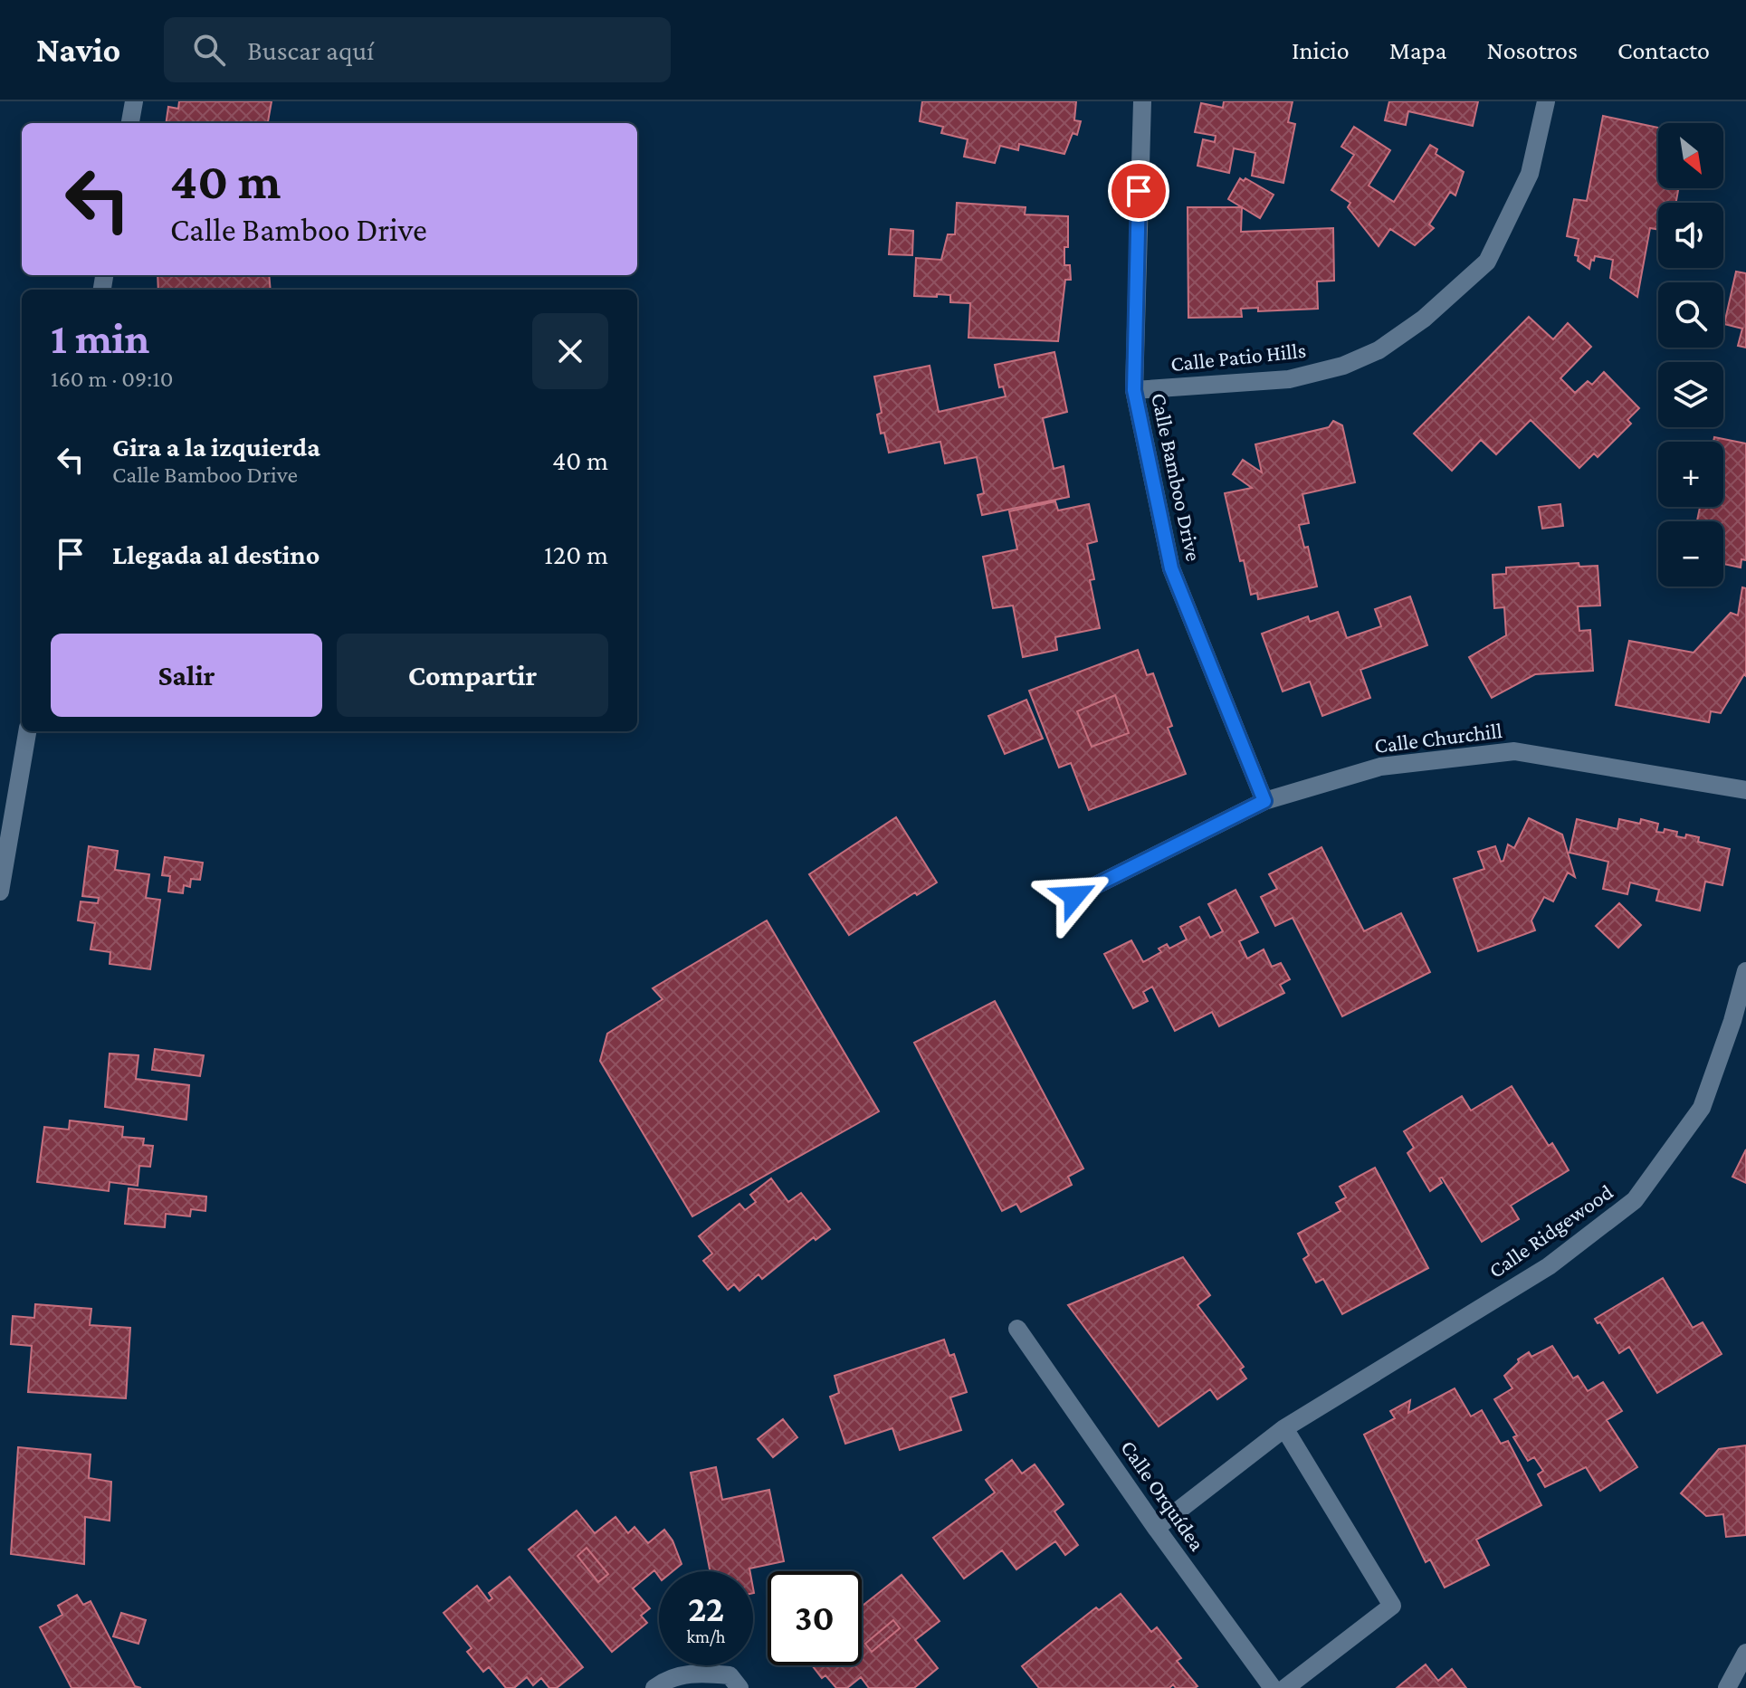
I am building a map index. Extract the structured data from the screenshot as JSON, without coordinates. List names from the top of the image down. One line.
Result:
{"streets":{"street":["Calle Patio Hills","Calle Bamboo Drive","Calle Churchill","Calle Ridgewood","Calle Orquídea"]},"crossings":[["Calle Patio Hills","Calle Bamboo Drive"],["Calle Bamboo Drive","Calle Churchill"],["Calle Ridgewood","Calle Orquídea"]],"north":"bottom right","page":{"header":"Navio","search":"Buscar aquí","nav":["Inicio","Mapa","Nosotros","Contacto"],"map_buttons":["+","−"],"turn":["40 m","Calle Bamboo Drive"],"heading":["1 min","160 m · 09:10"],"list":[{"name":"Gira a la izquierda","note":"Calle Bamboo Drive","value":"40 m"},{"name":"Llegada al destino","value":"120 m"}],"buttons":["Salir","Compartir"],"speed":"22 km/h","limit":"30"}}
